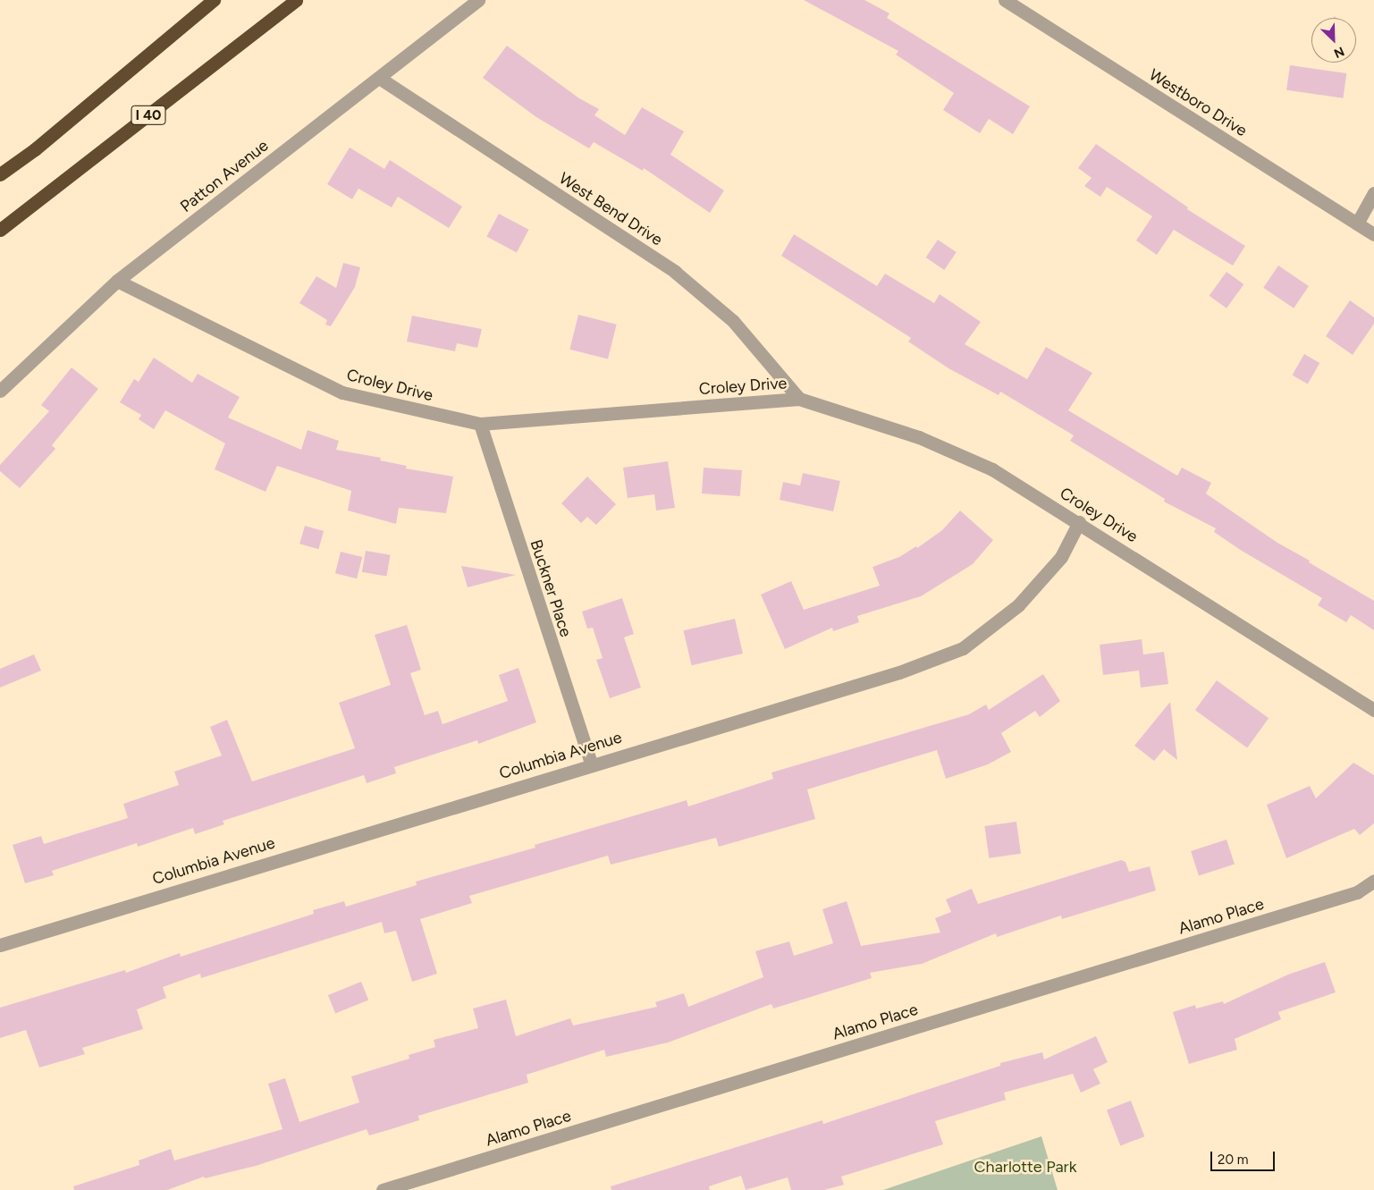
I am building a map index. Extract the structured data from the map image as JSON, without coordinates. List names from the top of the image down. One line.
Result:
{"streets":{"highway":["I 40"],"street":["Westboro Drive","Patton Avenue","West Bend Drive","Croley Drive","Buckner Place","Columbia Avenue","Alamo Place"]},"crossings":[["Patton Avenue","West Bend Drive"],["Patton Avenue","Croley Drive"],["West Bend Drive","Croley Drive"],["Croley Drive","Buckner Place"],["Croley Drive","Columbia Avenue"],["Buckner Place","Columbia Avenue"]],"parks":["Charlotte Park"],"scale_bar":"20 m","north":"bottom right"}
